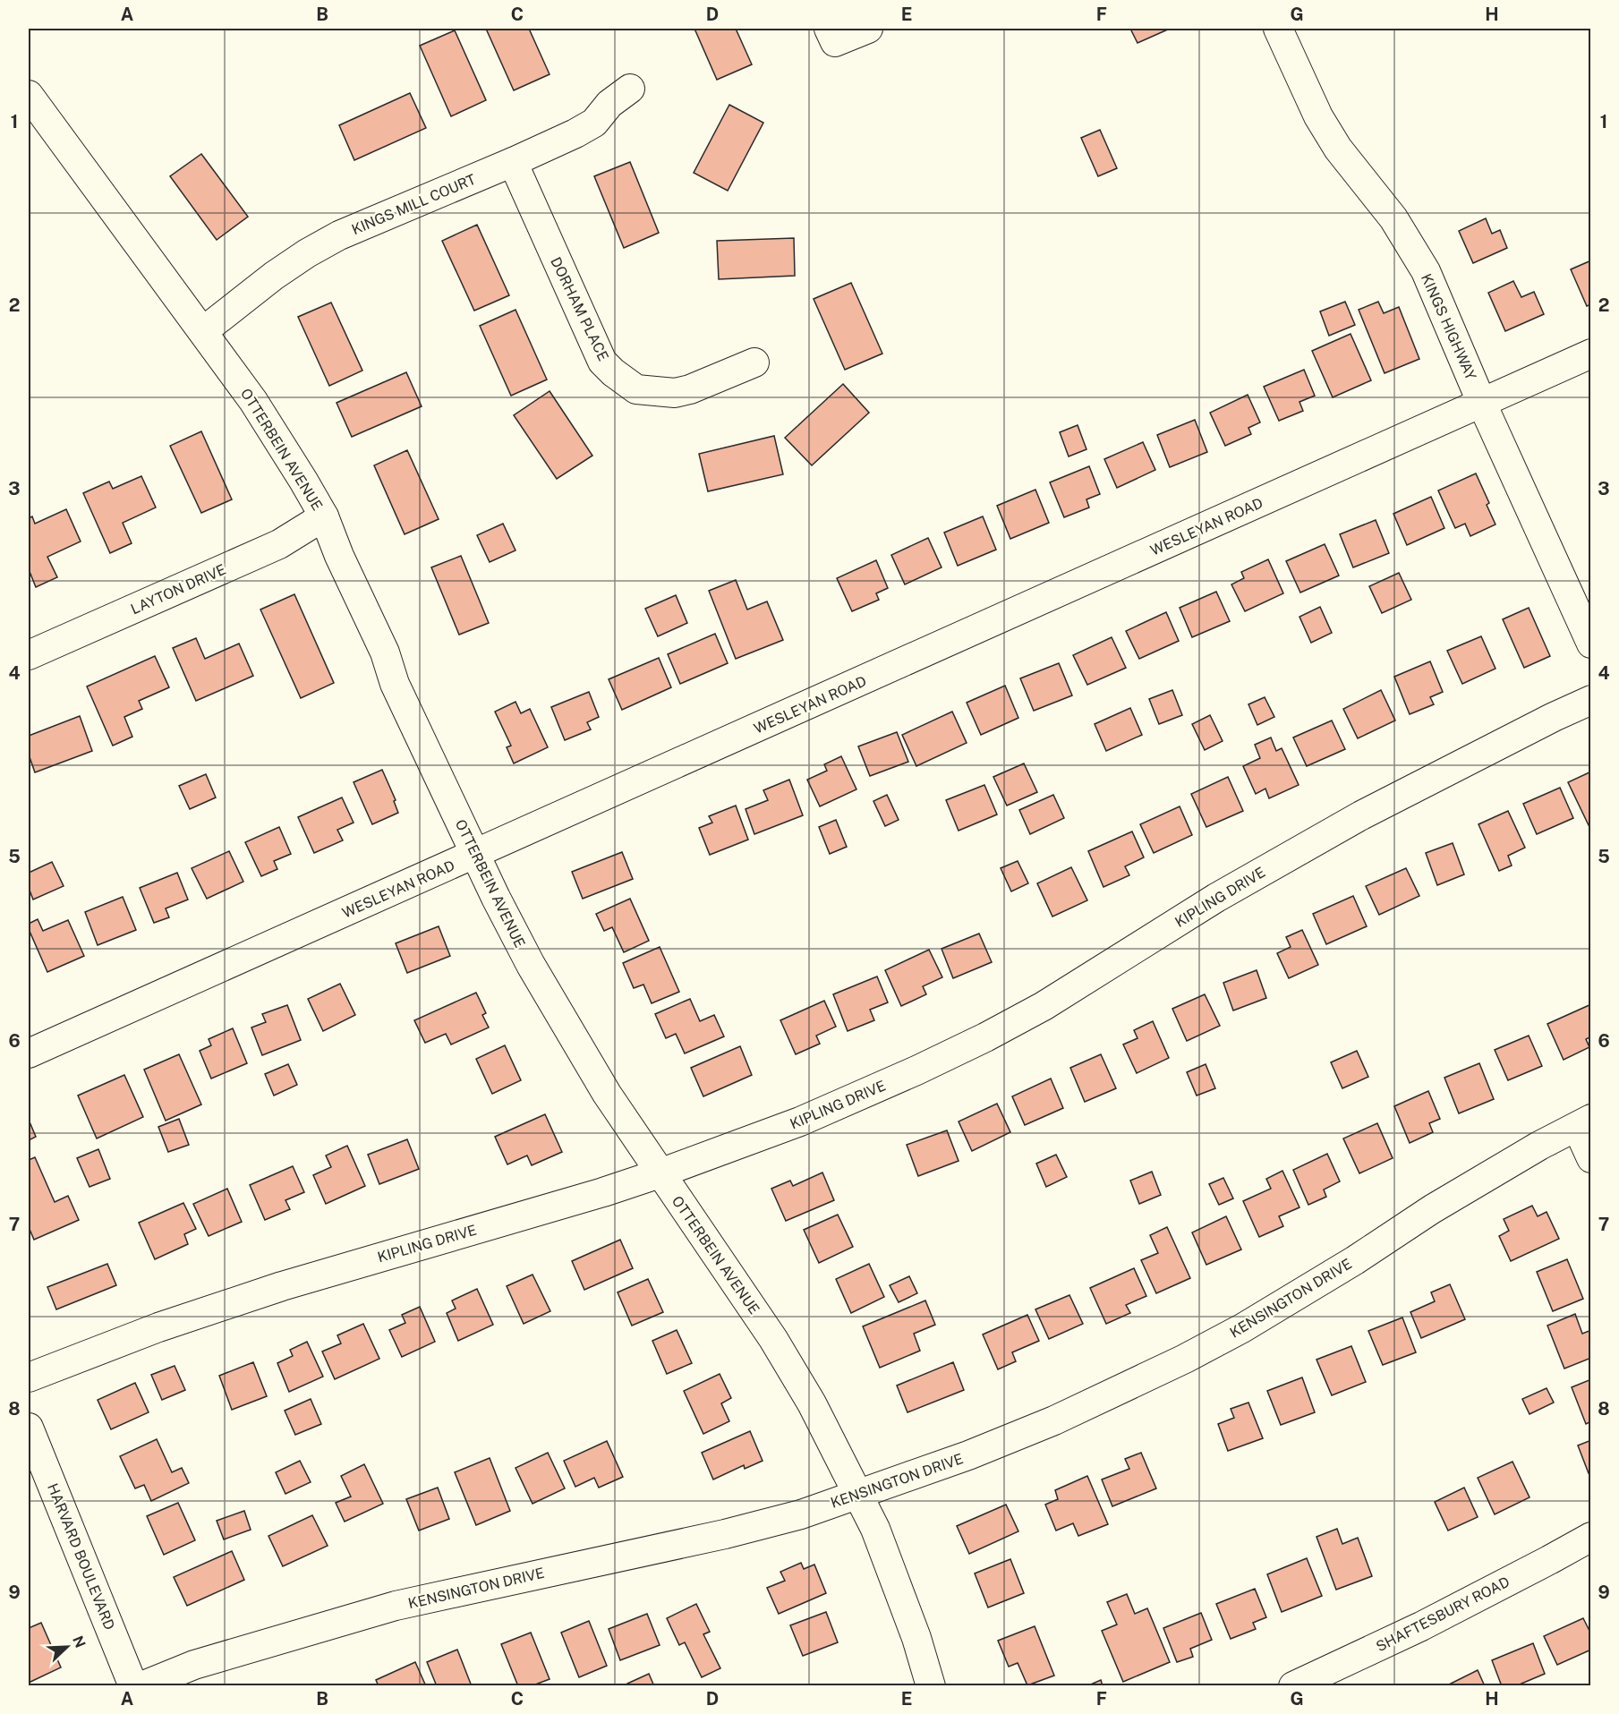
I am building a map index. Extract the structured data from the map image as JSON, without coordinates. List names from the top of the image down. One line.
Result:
{"streets":{"street":["KINGS MILL COURT","DORHAM PLACE","KINGS HIGHWAY","OTTERBEIN AVENUE","WESLEYAN ROAD","LAYTON DRIVE","KIPLING DRIVE","KENSINGTON DRIVE","HARVARD BOULEVARD","SHAFTESBURY ROAD"]},"crossings":[["KINGS MILL COURT","DORHAM PLACE"],["KINGS MILL COURT","OTTERBEIN AVENUE"],["KINGS HIGHWAY","WESLEYAN ROAD"],["OTTERBEIN AVENUE","WESLEYAN ROAD"],["OTTERBEIN AVENUE","LAYTON DRIVE"],["OTTERBEIN AVENUE","KIPLING DRIVE"],["OTTERBEIN AVENUE","KENSINGTON DRIVE"]],"north":"top right","grid":{"columns":["A","B","C","D","E","F","G","H"],"rows":["1","2","3","4","5","6","7","8","9"]}}
